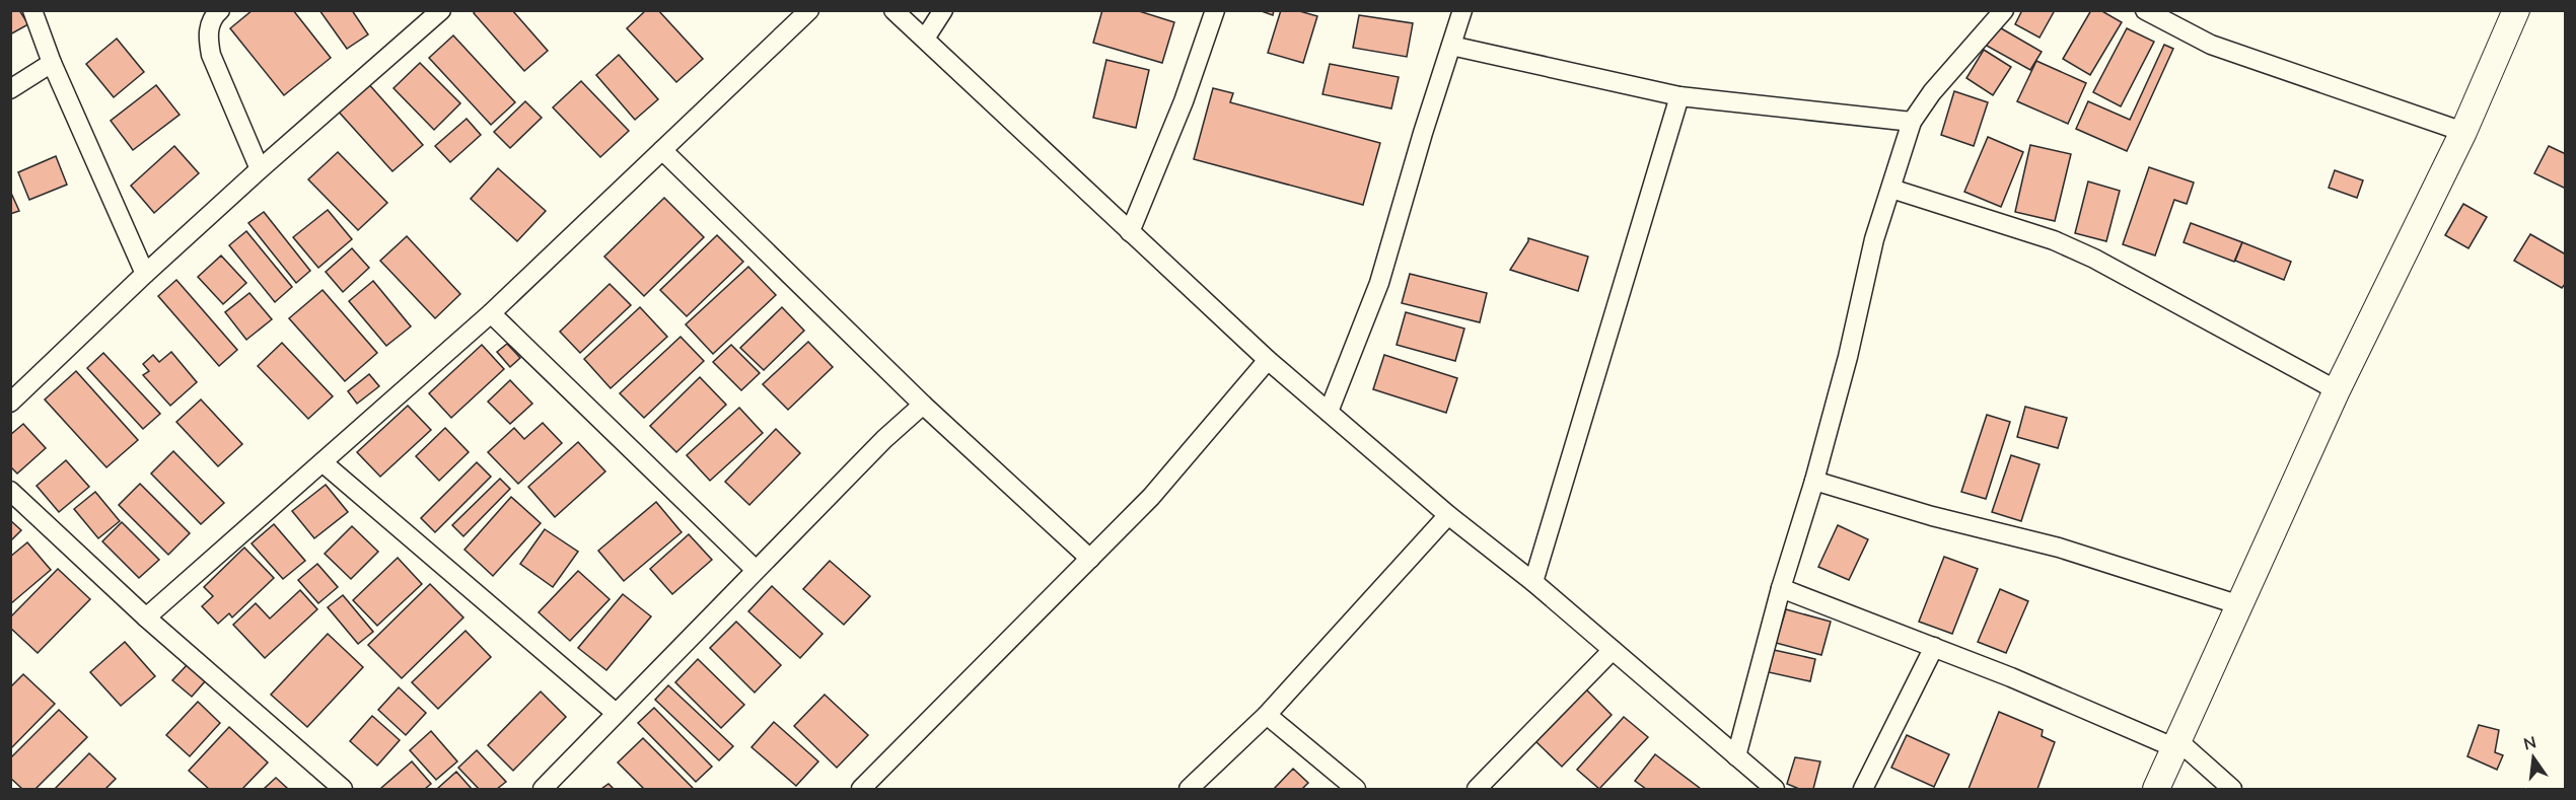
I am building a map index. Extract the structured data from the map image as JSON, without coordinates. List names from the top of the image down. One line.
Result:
{"north":"top"}
